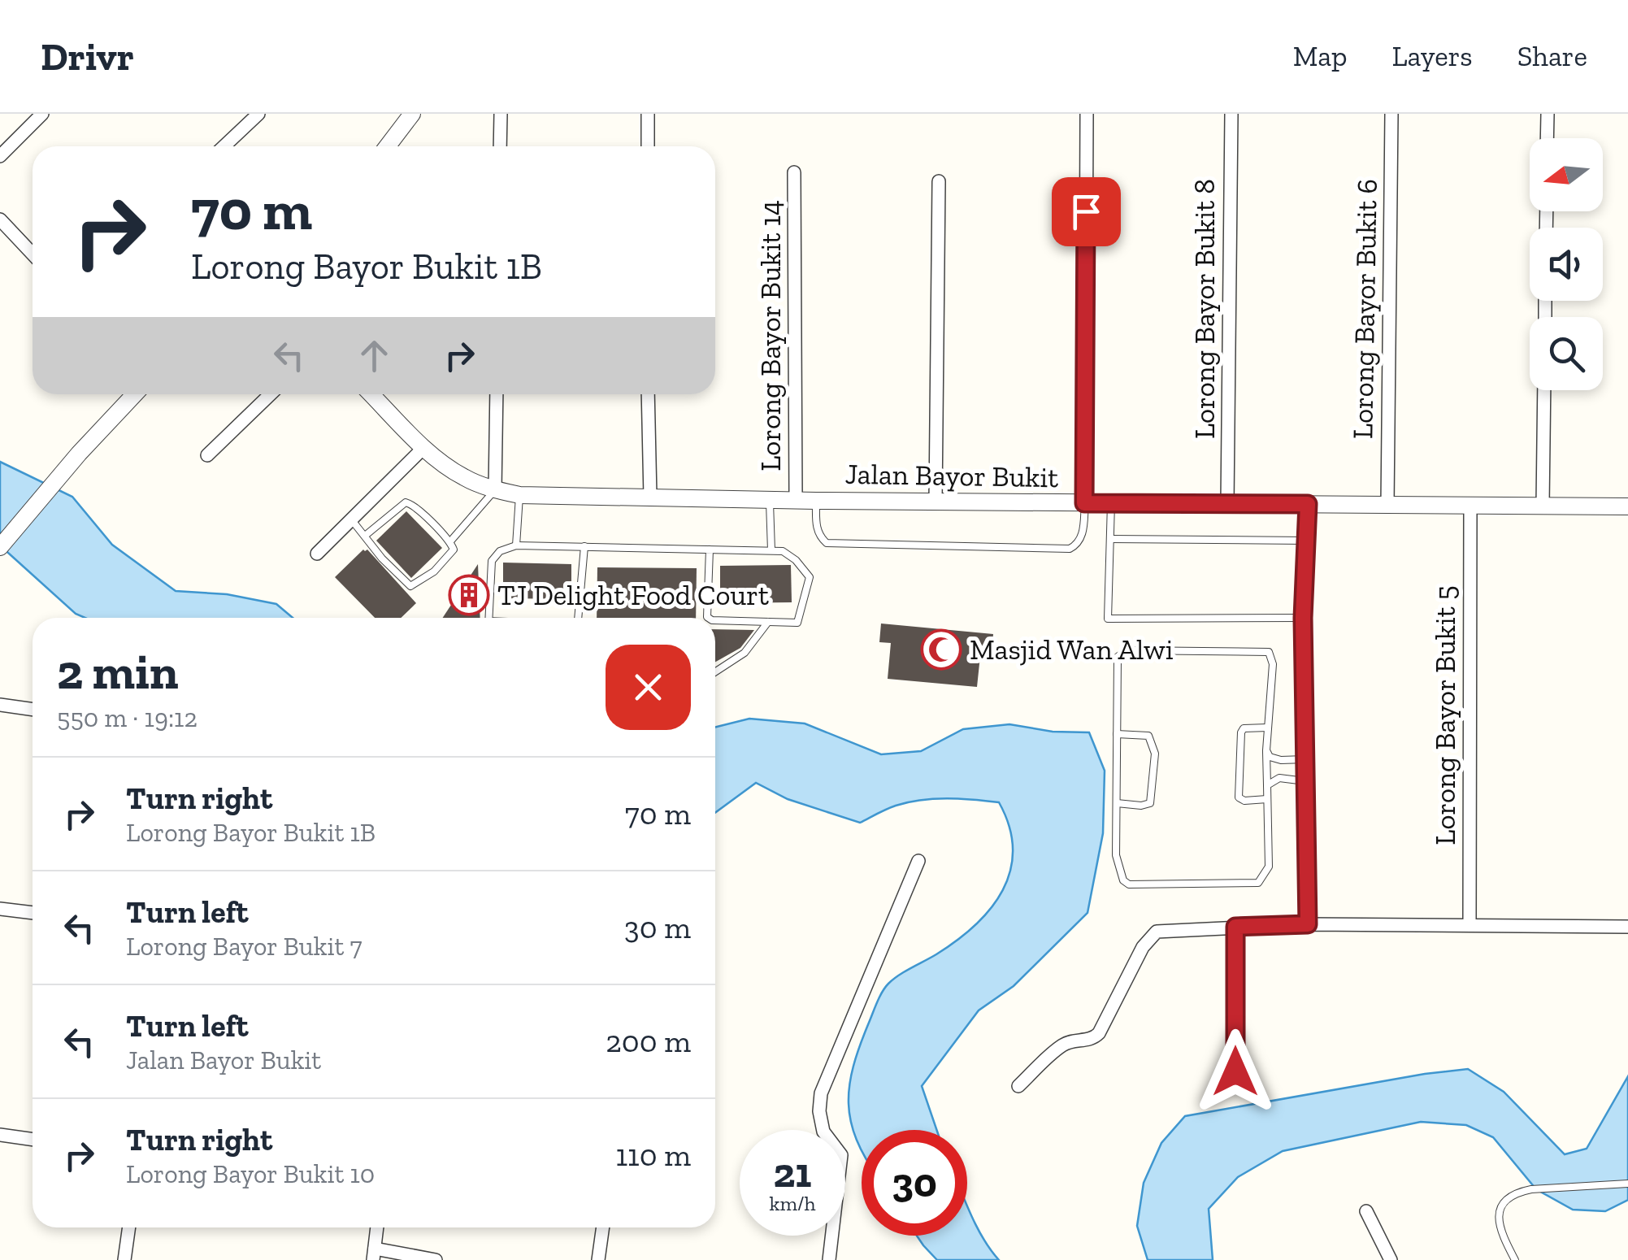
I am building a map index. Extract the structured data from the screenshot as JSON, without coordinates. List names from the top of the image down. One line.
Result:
{"streets":{"street":["Lorong Bayor Bukit 8","Lorong Bayor Bukit 6","Lorong Bayor Bukit 14","Jalan Bayor Bukit","Lorong Bayor Bukit 5"]},"crossings":[["Lorong Bayor Bukit 8","Jalan Bayor Bukit"],["Lorong Bayor Bukit 6","Jalan Bayor Bukit"],["Lorong Bayor Bukit 14","Jalan Bayor Bukit"],["Jalan Bayor Bukit","Lorong Bayor Bukit 5"]],"places":{"building":["TJ Delight Food Court"],"mosque":["Masjid Wan Alwi"]},"north":"left","page":{"header":"Drivr","nav":["Map","Layers","Share"],"turn":["70 m","Lorong Bayor Bukit 1B"],"heading":["2 min","550 m · 19:12"],"list":[{"name":"Turn right","note":"Lorong Bayor Bukit 1B","value":"70 m"},{"name":"Turn left","note":"Lorong Bayor Bukit 7","value":"30 m"},{"name":"Turn left","note":"Jalan Bayor Bukit","value":"200 m"},{"name":"Turn right","note":"Lorong Bayor Bukit 10","value":"110 m"}],"speed":"21 km/h","limit":"30"}}
